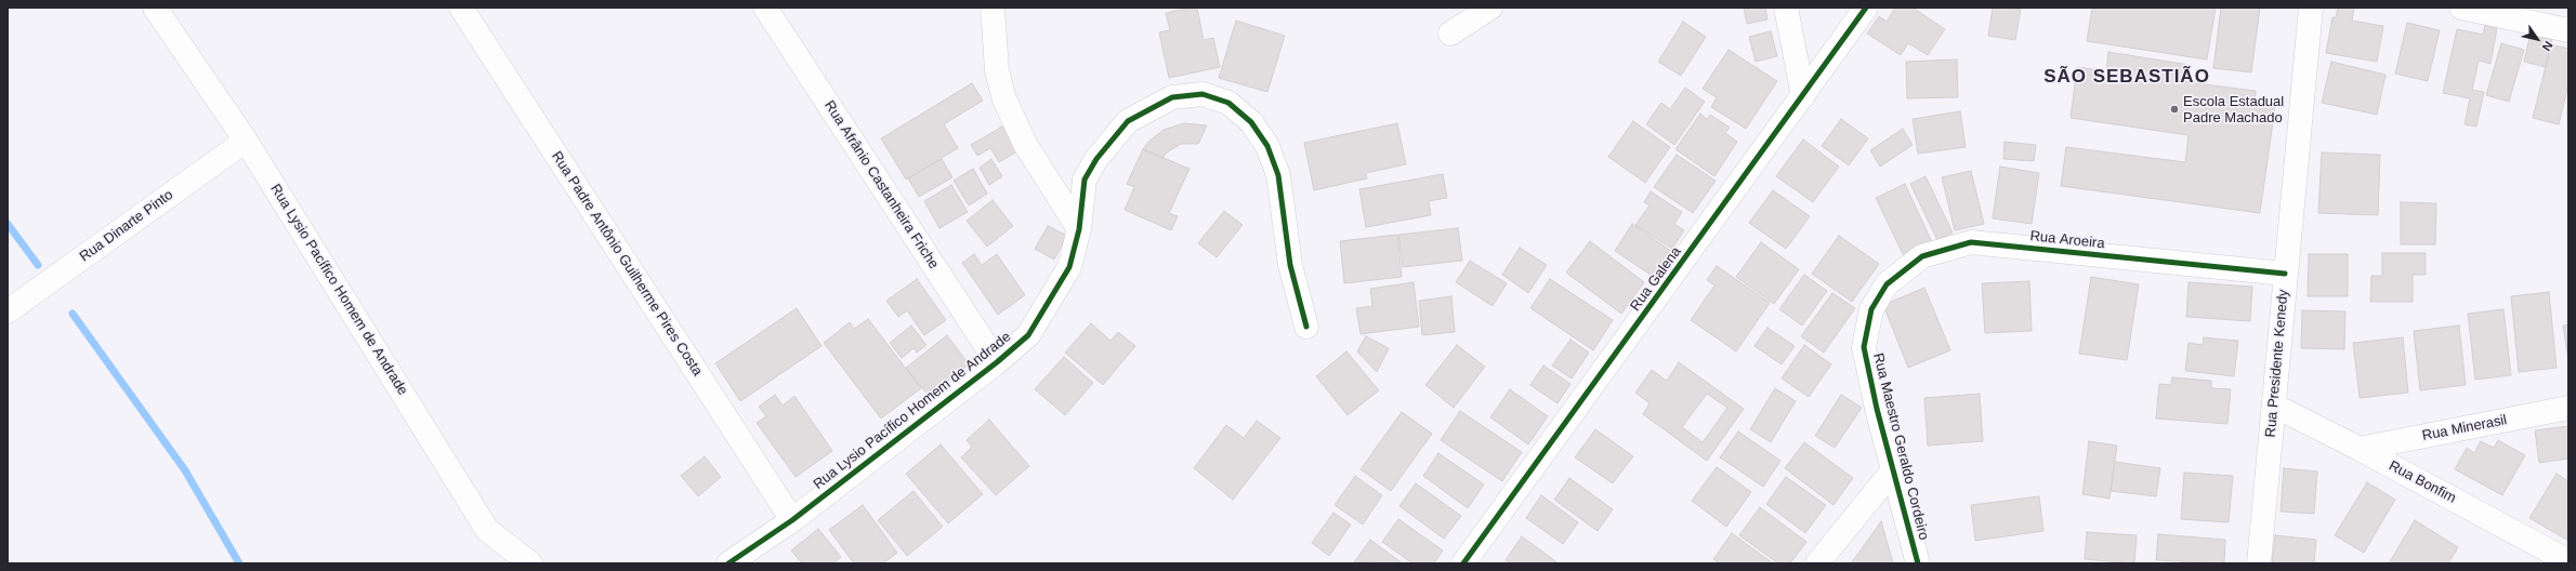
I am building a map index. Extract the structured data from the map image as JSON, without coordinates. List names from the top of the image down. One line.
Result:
{"streets":{"street":["Rua Afrânio Castanheira Friche","Rua Dinarte Pinto","Rua Aroeira","Rua Padre Antônio Guilherme Pires Costa","Rua Galena","Rua Lysio Pacífico Homem de Andrade","Rua Presidente Kenedy","Rua Minerasil","Rua Maestro Geraldo Cordeiro","Rua Bonfim"]},"crossings":[["Rua Afrânio Castanheira Friche","Rua Lysio Pacífico Homem de Andrade"],["Rua Dinarte Pinto","Rua Lysio Pacífico Homem de Andrade"],["Rua Aroeira","Rua Presidente Kenedy"],["Rua Aroeira","Rua Maestro Geraldo Cordeiro"],["Rua Padre Antônio Guilherme Pires Costa","Rua Lysio Pacífico Homem de Andrade"],["Rua Presidente Kenedy","Rua Bonfim"],["Rua Minerasil","Rua Bonfim"]],"districts":["SÃO SEBASTIÃO"],"places":["Escola Estadual Padre Machado"],"north":"bottom right"}
